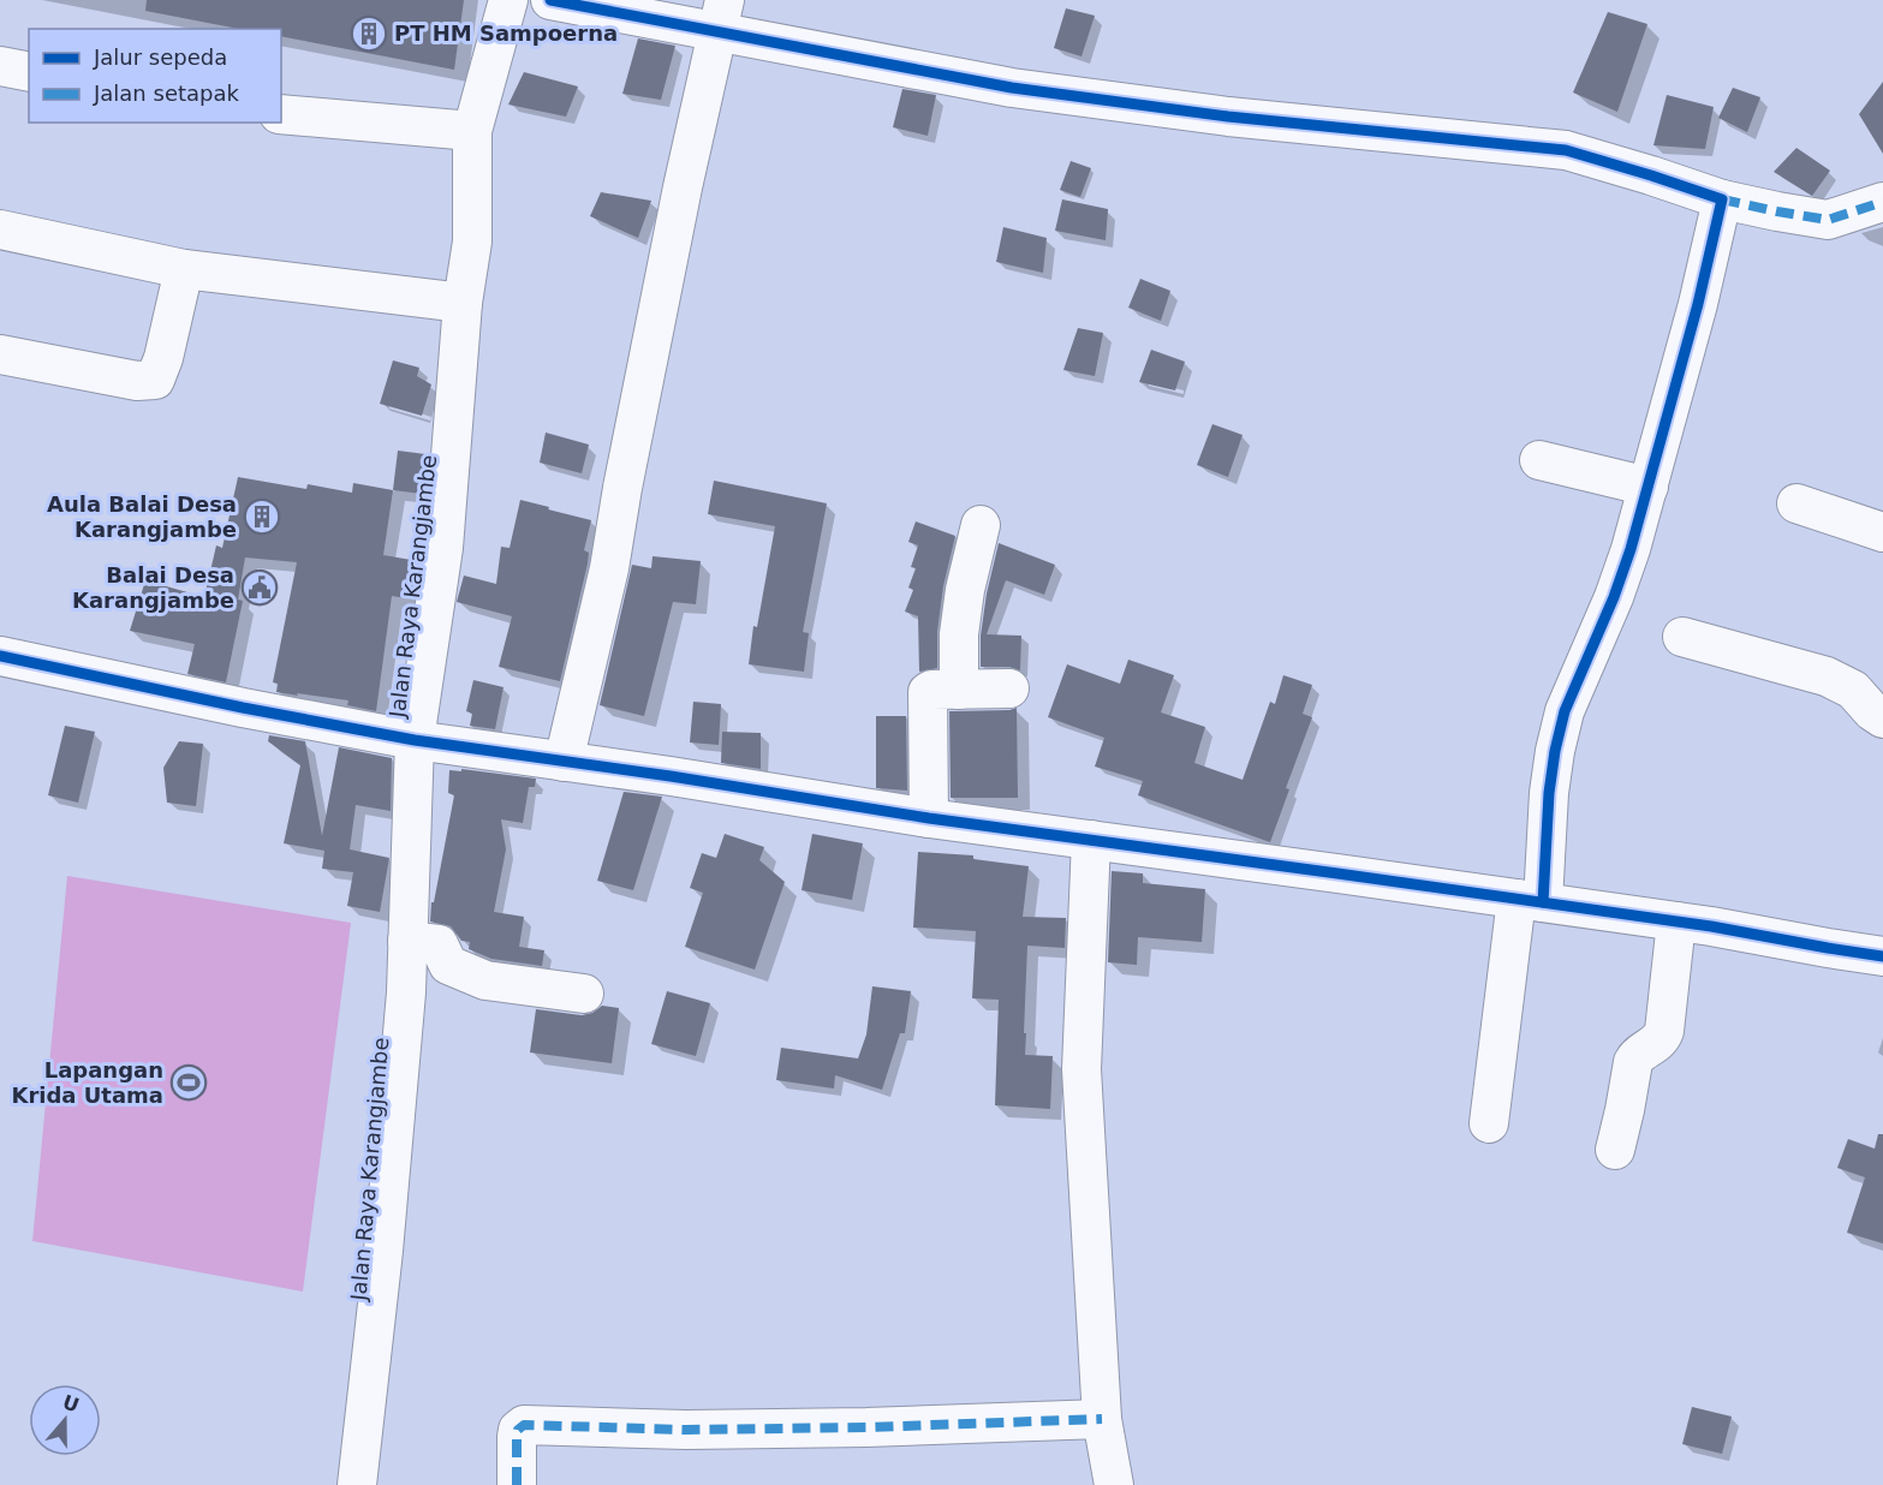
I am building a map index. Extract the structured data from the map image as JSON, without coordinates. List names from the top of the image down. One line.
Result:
{"streets":{"street":["Jalan Raya Karangjambe"]},"places":{"building":["PT HM Sampoerna","Aula Balai Desa Karangjambe"],"public building":["Balai Desa Karangjambe"],"sports":["Lapangan Krida Utama"]},"legend":["Jalur sepeda","Jalan setapak"],"north":"top"}
